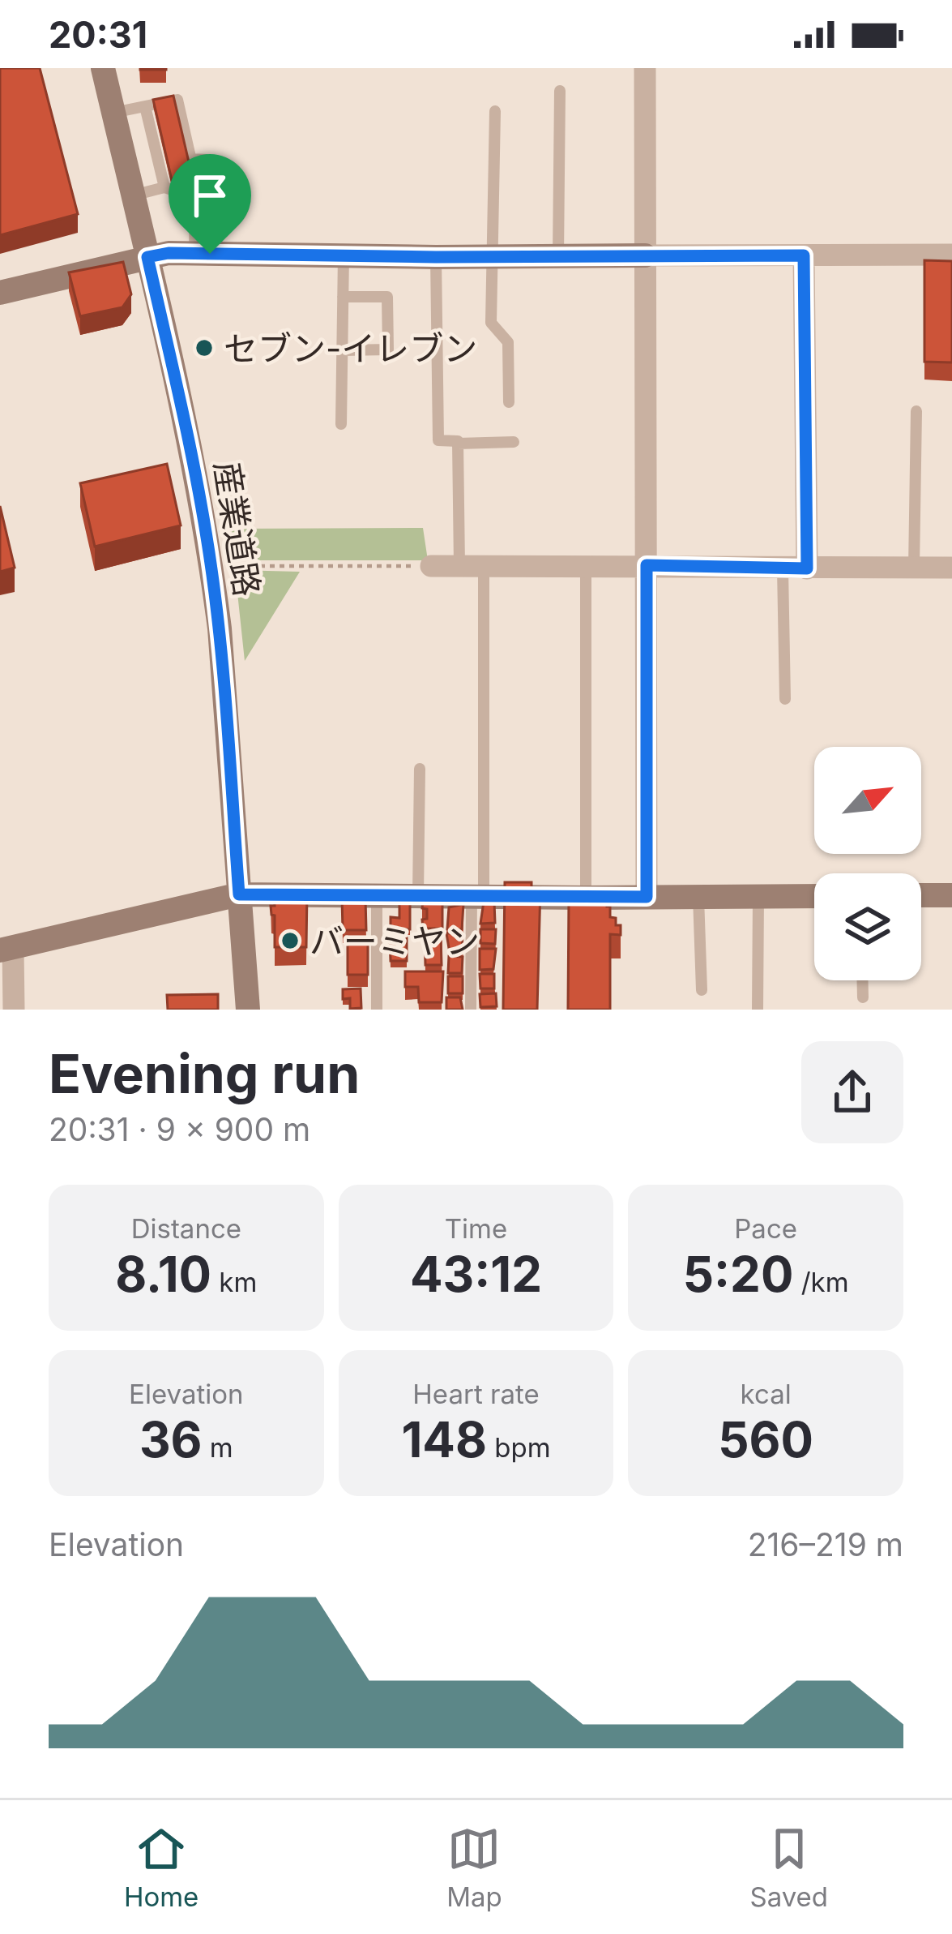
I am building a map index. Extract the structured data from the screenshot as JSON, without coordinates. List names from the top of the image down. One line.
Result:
{"streets":{"street":["産業道路"]},"places":["セブン-イレブン","バーミヤン"],"north":"top right","page":{"status":"20:31","heading":["Evening run","20:31 · 9 × 900 m"],"stats":[["Distance","8.10 km"],["Time","43:12"],["Pace","5:20 /km"],["Elevation","36 m"],["Heart rate","148 bpm"],["kcal","560"]],"chart":["Elevation","216–219 m"],"tabs":["Home","Map","Saved"]}}
